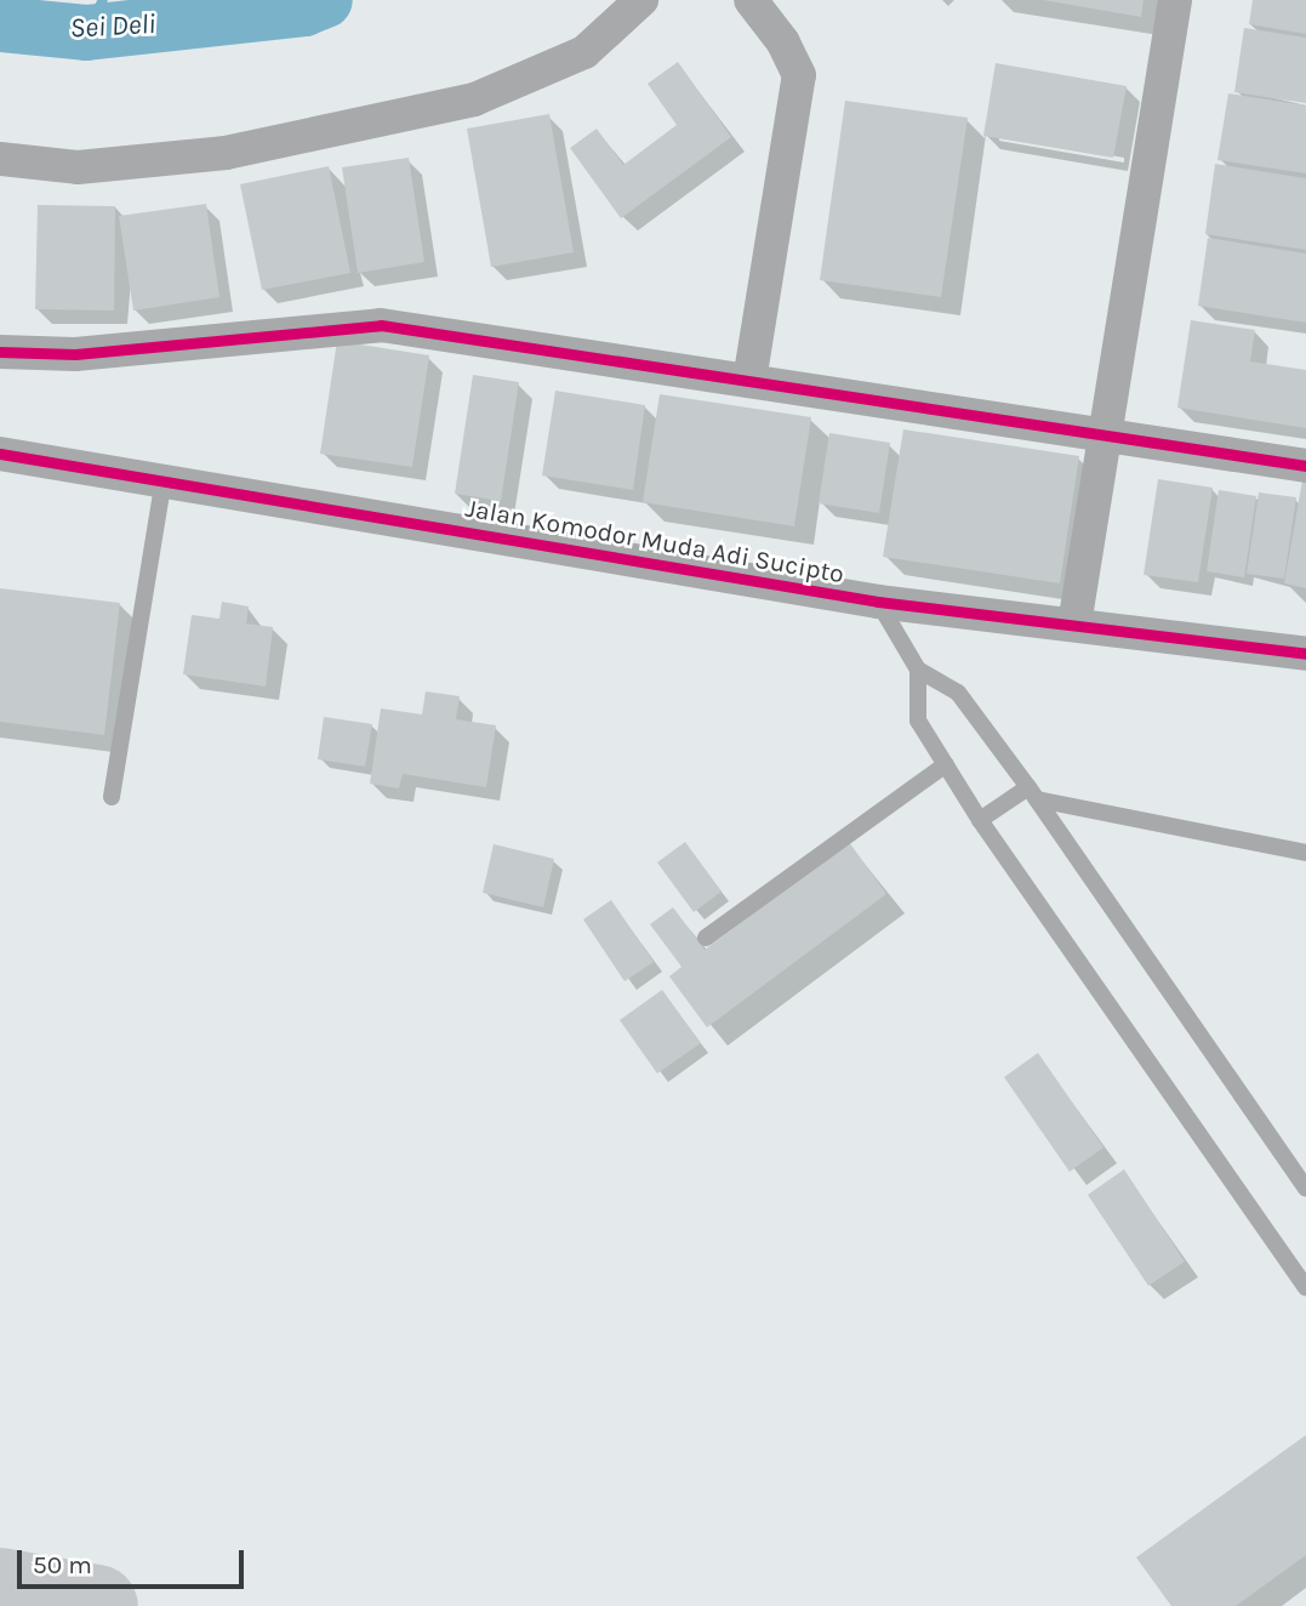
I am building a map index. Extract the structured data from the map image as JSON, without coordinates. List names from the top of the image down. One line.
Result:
{"streets":{"street":["Jalan Komodor Muda Adi Sucipto"]},"water":["Sei Deli"],"scale_bar":"50 m"}
